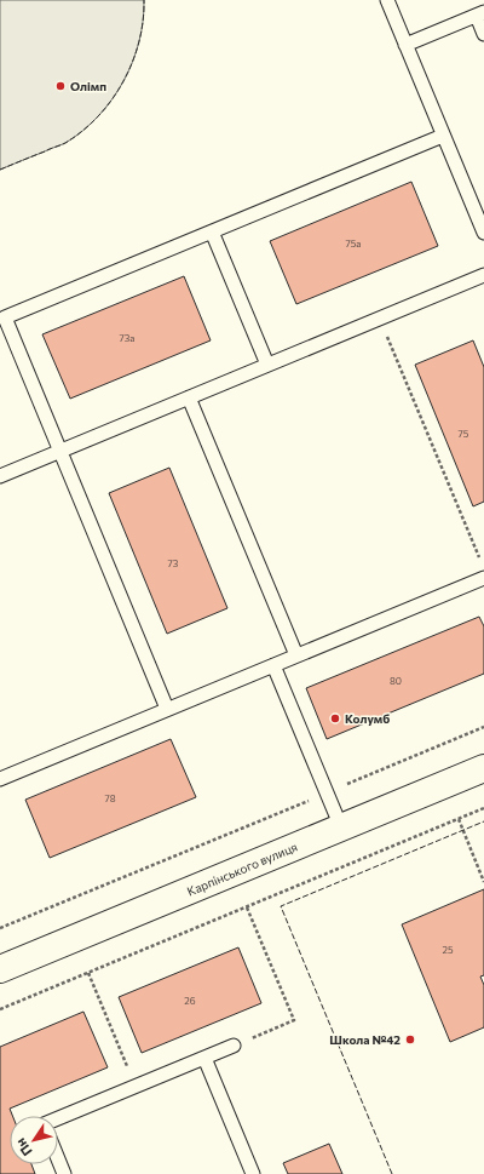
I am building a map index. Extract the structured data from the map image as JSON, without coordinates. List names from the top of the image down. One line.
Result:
{"streets":{"street":["Карпінського вулиця"]},"places":["Олімп","Колумб","Школа №42"],"house_numbers":["75а","73а","75","73","80","78","25","26"],"north":"bottom left"}
